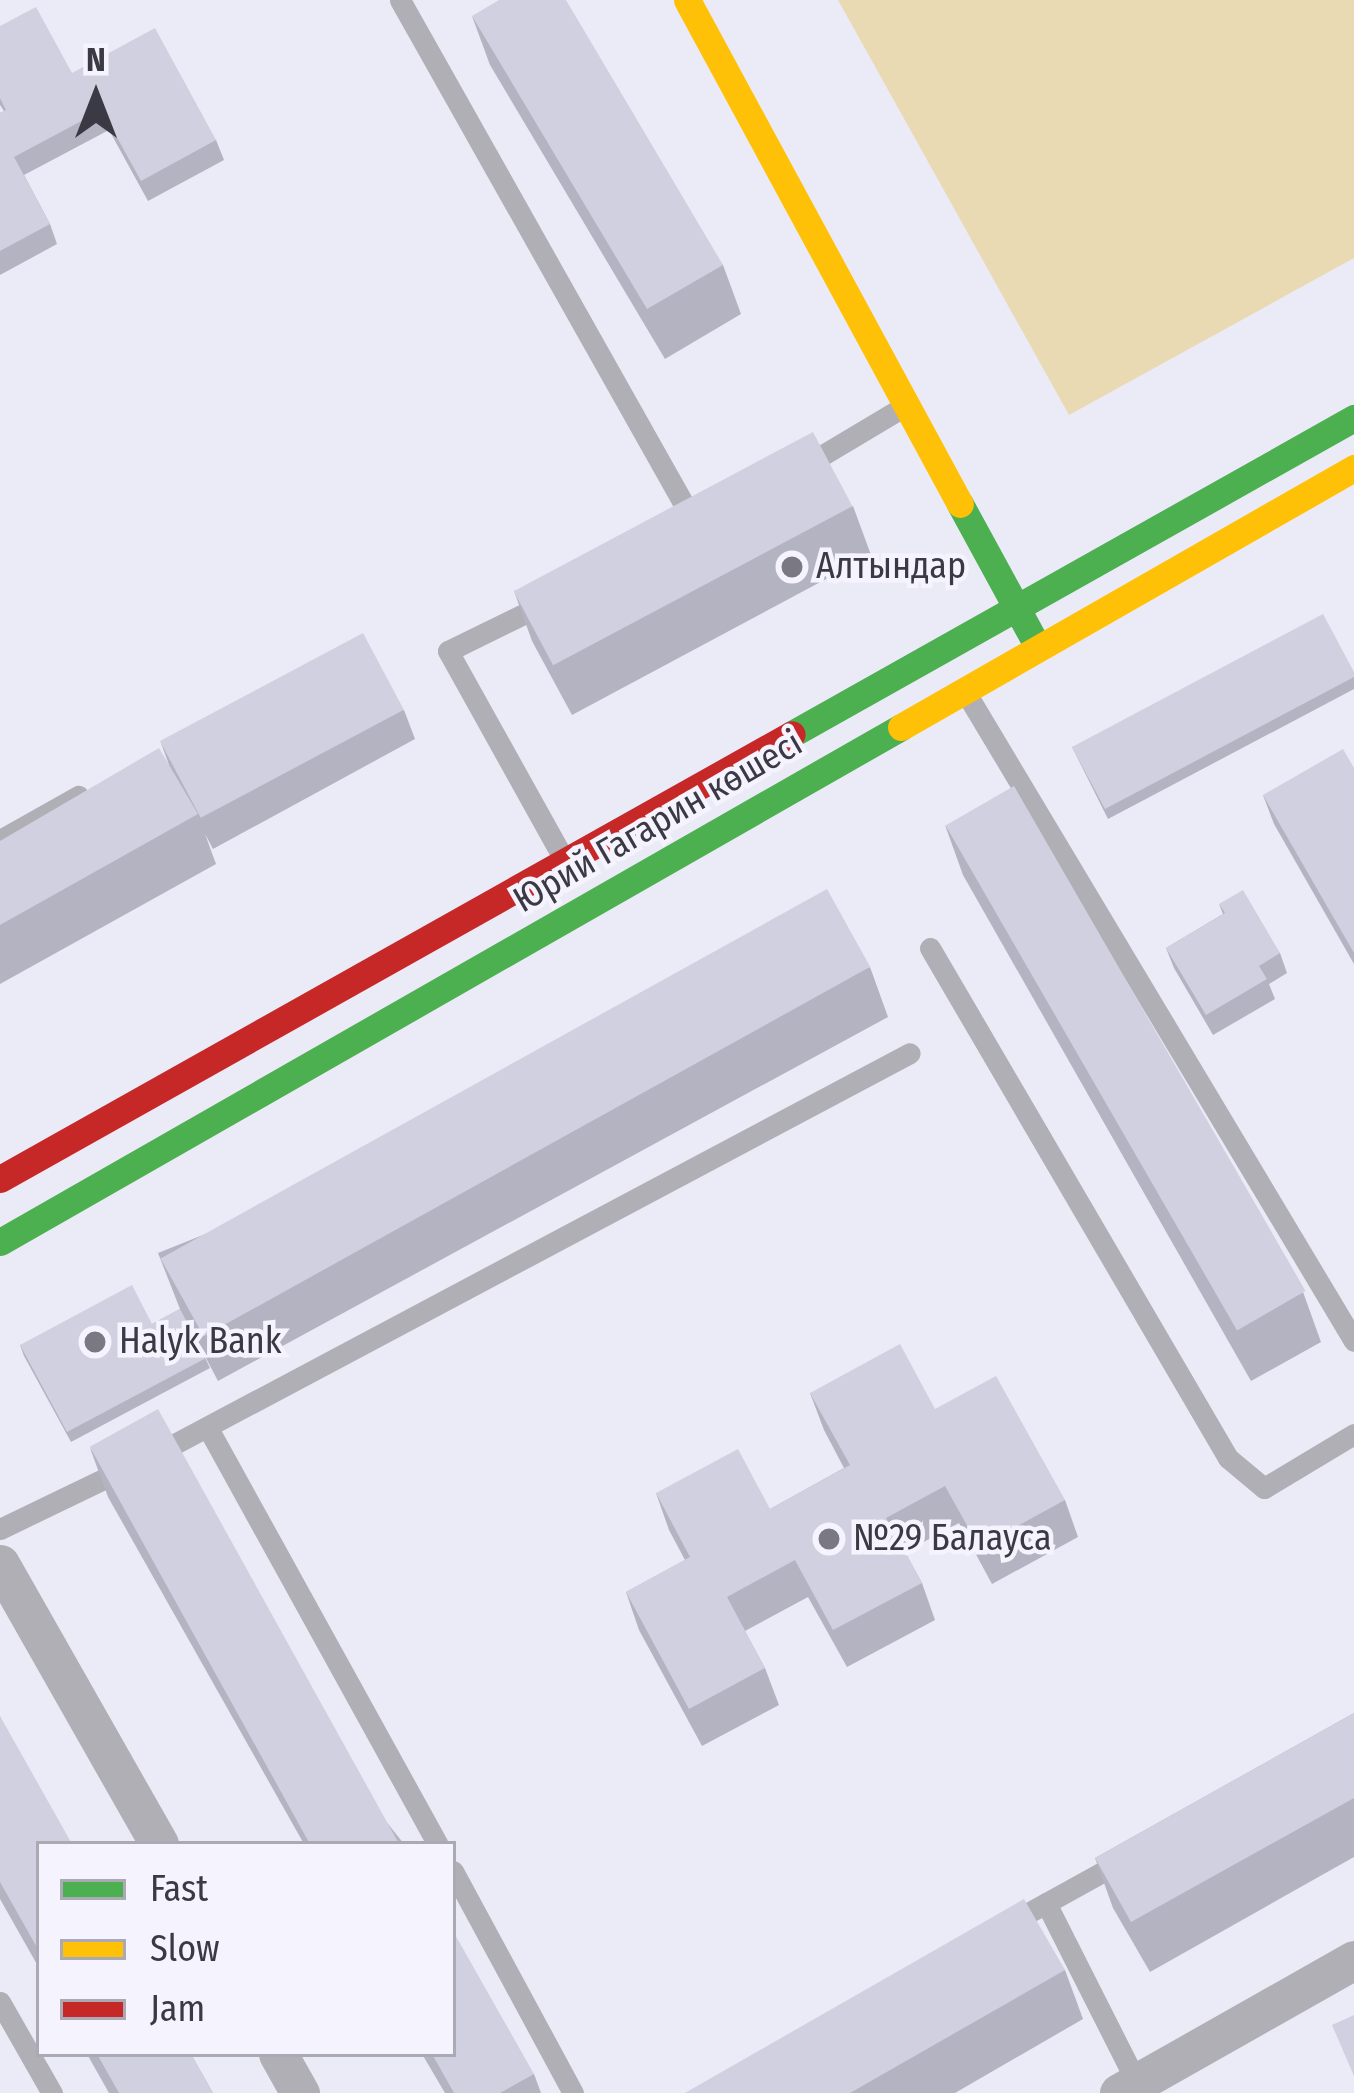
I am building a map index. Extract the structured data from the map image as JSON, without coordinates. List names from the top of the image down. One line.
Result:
{"streets":{"main road":["Юрий Гагарин көшесі"]},"places":["Алтындар","Halyk Bank","№29 Балауса"],"legend":["Fast","Slow","Jam"],"north":"top"}
